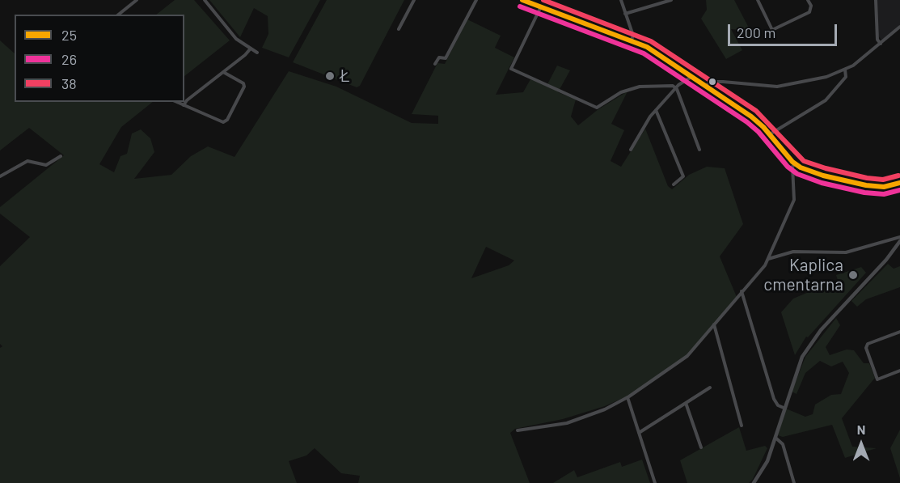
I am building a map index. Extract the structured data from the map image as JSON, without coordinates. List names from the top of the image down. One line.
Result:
{"places":["Ł","Kaplica cmentarna"],"lines":["transit line 25","transit line 38","transit line 26"],"legend":["25","26","38"],"scale_bar":"200 m","north":"top"}
